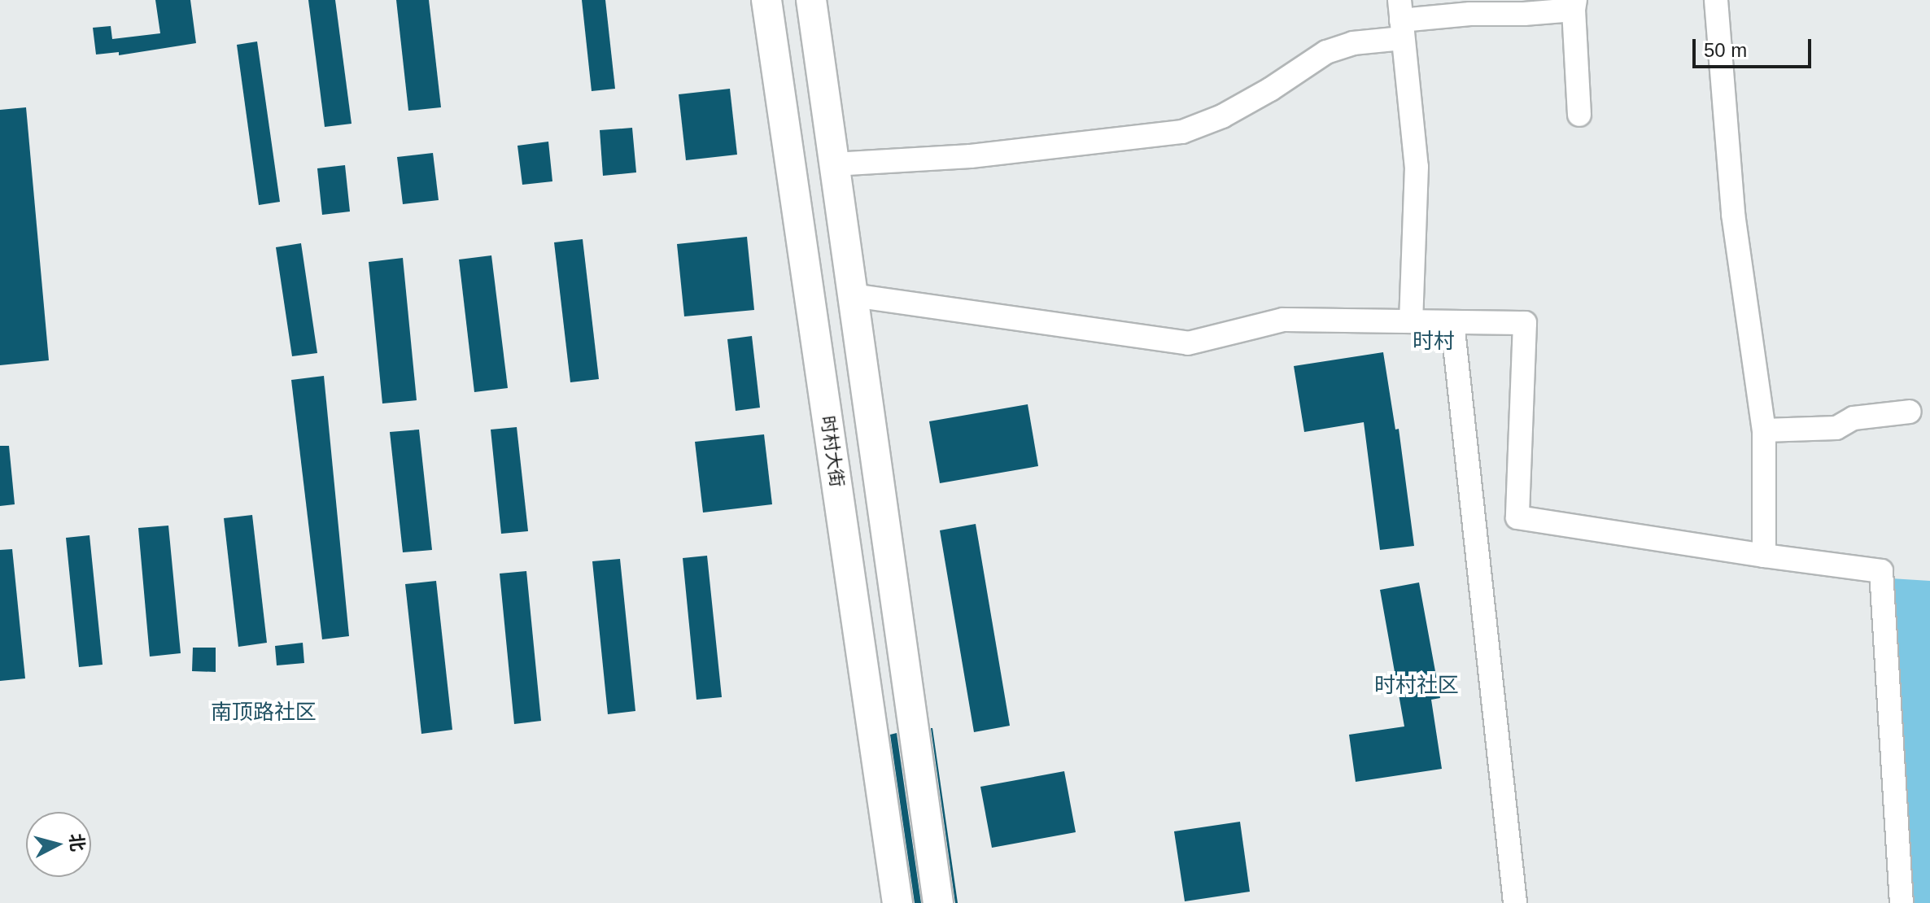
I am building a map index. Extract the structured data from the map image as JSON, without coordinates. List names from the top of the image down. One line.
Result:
{"streets":{"main road":["时村大街"]},"districts":["时村","时村社区","南顶路社区"],"scale_bar":"50 m","north":"right"}
